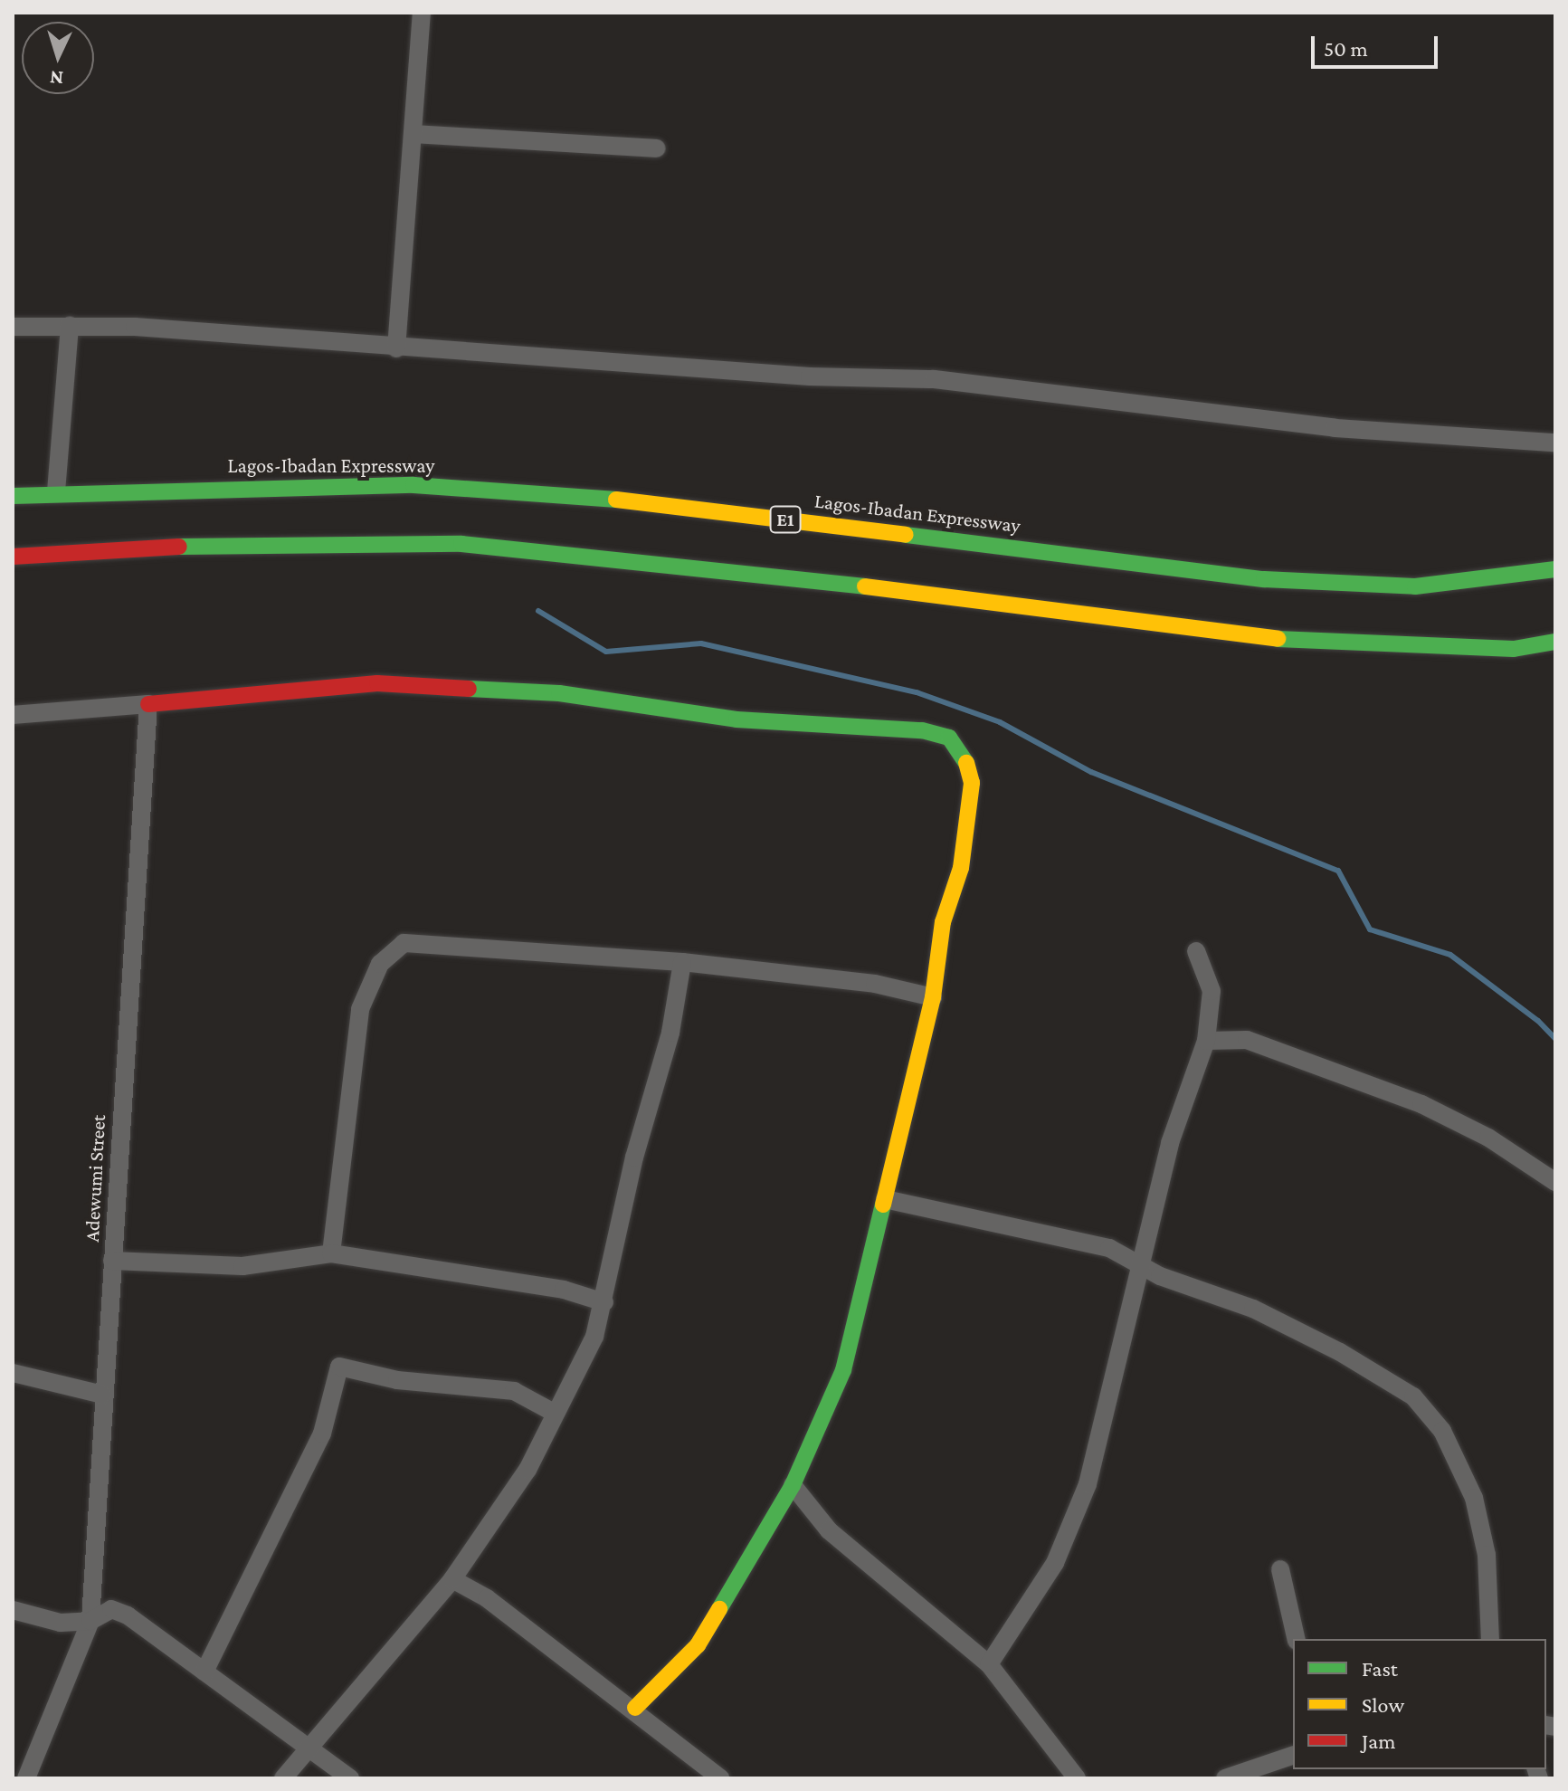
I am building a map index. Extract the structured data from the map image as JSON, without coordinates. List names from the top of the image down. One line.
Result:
{"streets":{"main road":["Lagos-Ibadan Expressway","E1"],"street":["Adewumi Street"]},"legend":["Fast","Slow","Jam"],"scale_bar":"50 m","north":"bottom"}
